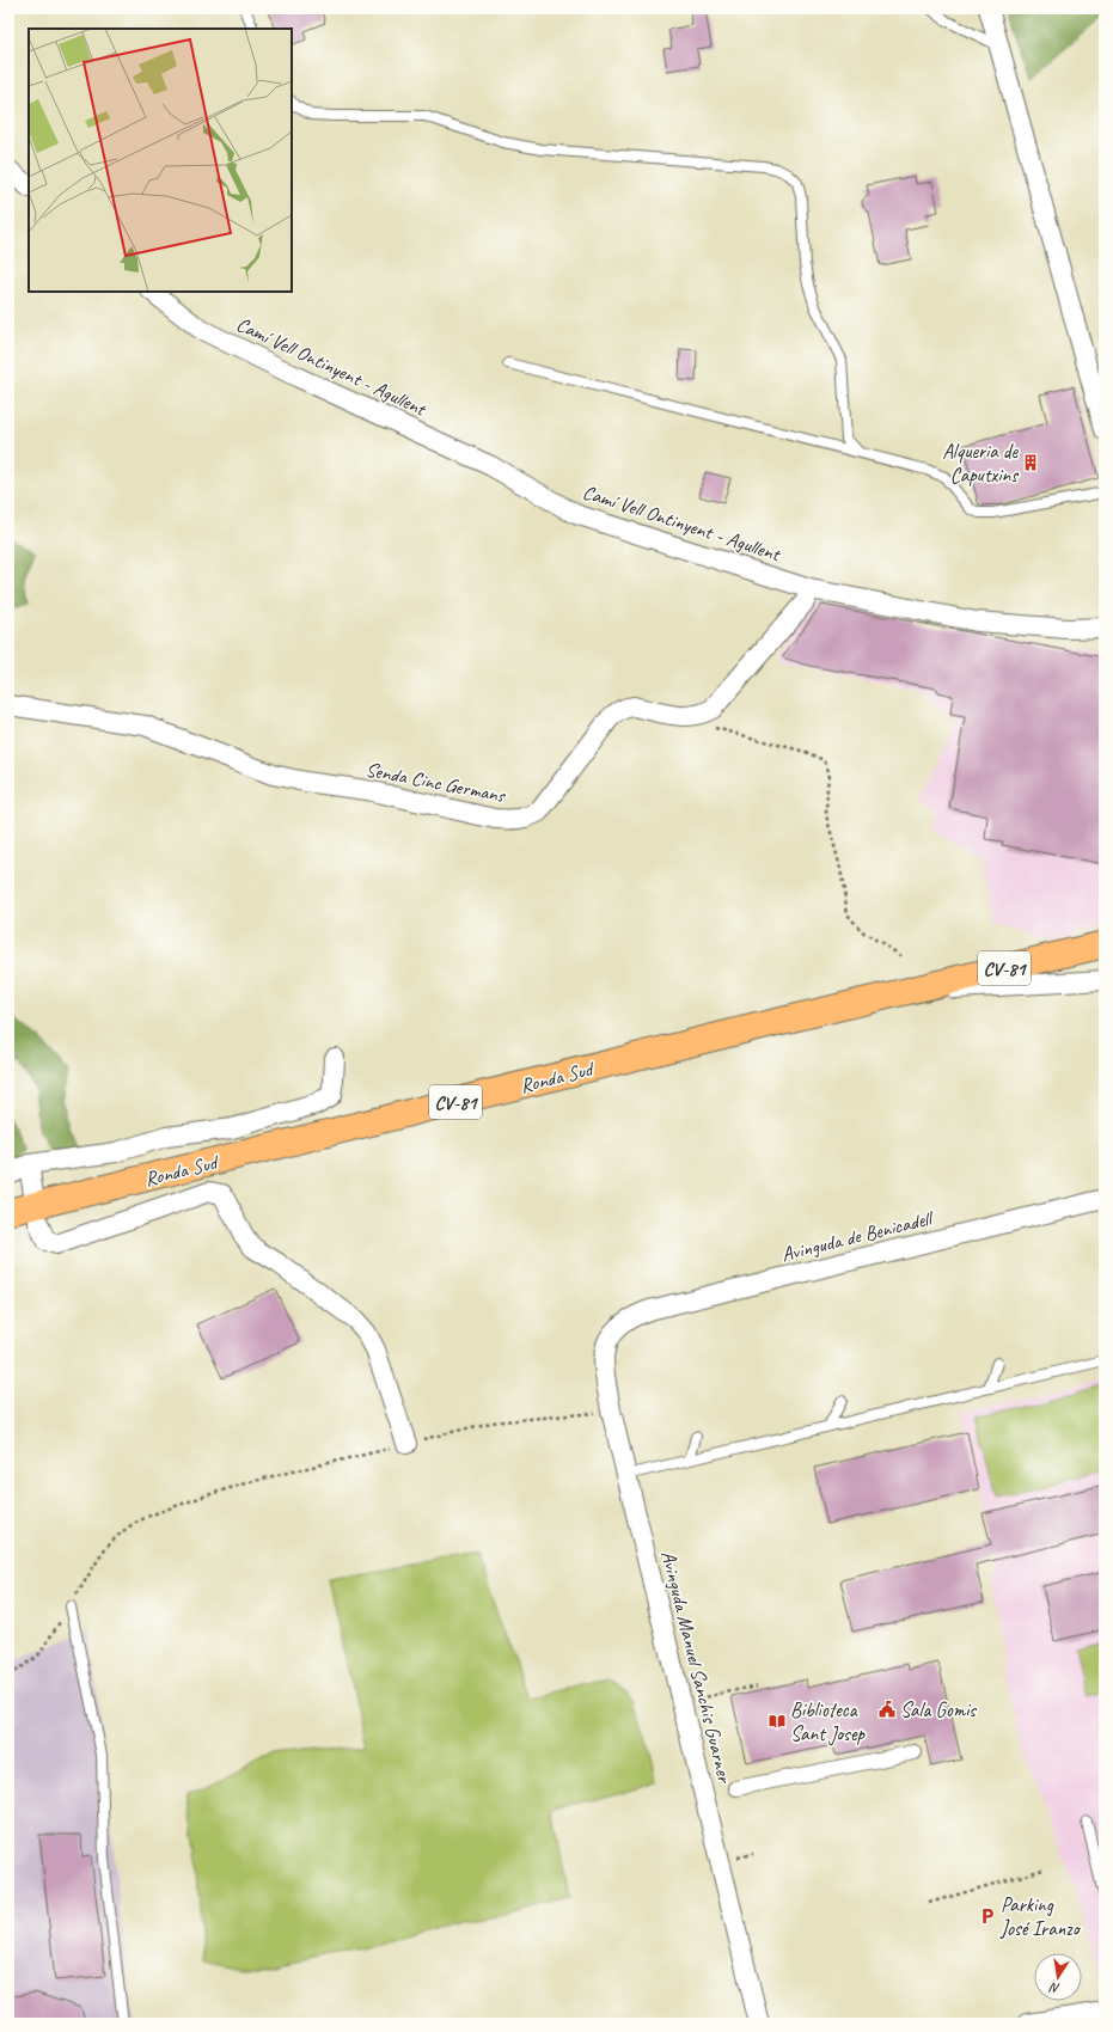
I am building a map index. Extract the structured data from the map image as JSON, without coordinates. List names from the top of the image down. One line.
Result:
{"streets":{"main road":["CV-81","Ronda Sud"],"street":["Camí Vell Ontinyent - Agullent","Senda Cinc Germans","Avinguda de Benicadell","Avinguda Manuel Sanchis Guarner"]},"crossings":[["Avinguda de Benicadell","Avinguda Manuel Sanchis Guarner"]],"places":{"building":["Alqueria de Caputxins"],"public building":["Sala Gomis"],"library":["Biblioteca Sant Josep"],"parking":["Parking José Iranzo"]},"north":"bottom"}
